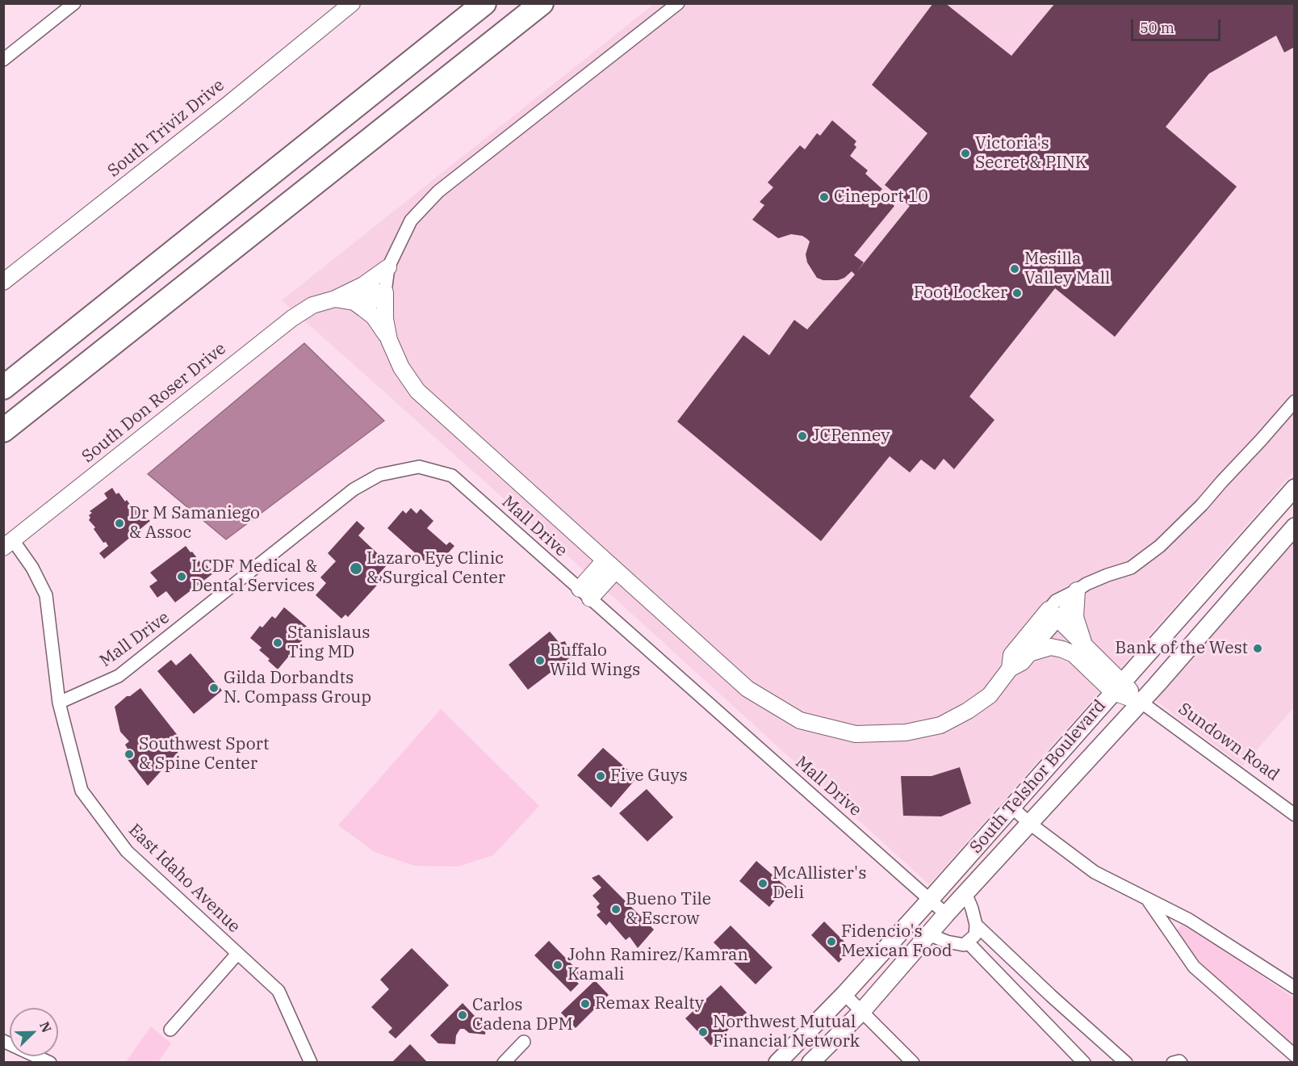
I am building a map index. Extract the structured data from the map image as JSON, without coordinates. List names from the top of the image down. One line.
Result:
{"streets":{"main road":["South Telshor Boulevard"],"street":["South Triviz Drive","South Don Roser Drive","Mall Drive","Sundown Road","East Idaho Avenue"]},"crossings":[["South Don Roser Drive","East Idaho Avenue"],["Mall Drive","South Telshor Boulevard"],["Mall Drive","East Idaho Avenue"],["Sundown Road","South Telshor Boulevard"]],"places":["Victoria's Secret & PINK","Cineport 10","Mesilla Valley Mall","Foot Locker","JCPenney","Dr M Samaniego & Assoc","Lazaro Eye Clinic & Surgical Center","LCDF Medical & Dental Services","Stanislaus Ting MD","Bank of the West","Buffalo Wild Wings","Gilda Dorbandts N. Compass Group","Southwest Sport & Spine Center","Five Guys","McAllister's Deli","Bueno Tile & Escrow","Fidencio's Mexican Food","John Ramirez/Kamran Kamali","Remax Realty","Carlos Cadena DPM","Northwest Mutual Financial Network"],"scale_bar":"50 m","north":"top right"}
